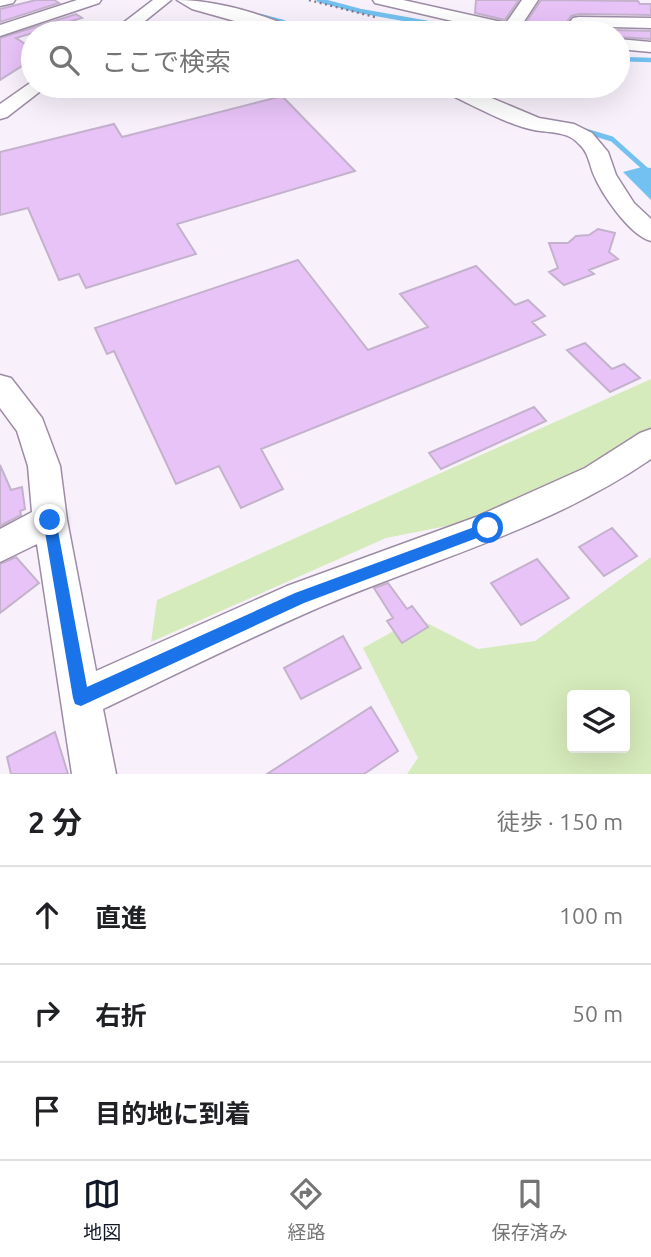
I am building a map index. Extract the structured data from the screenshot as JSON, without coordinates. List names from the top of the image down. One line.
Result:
{"page":{"search":"ここで検索","heading":["2 分","徒歩 · 150 m"],"list":[["直進","100 m"],["右折","50 m"],"目的地に到着"],"nav":["地図","経路","保存済み"]}}
